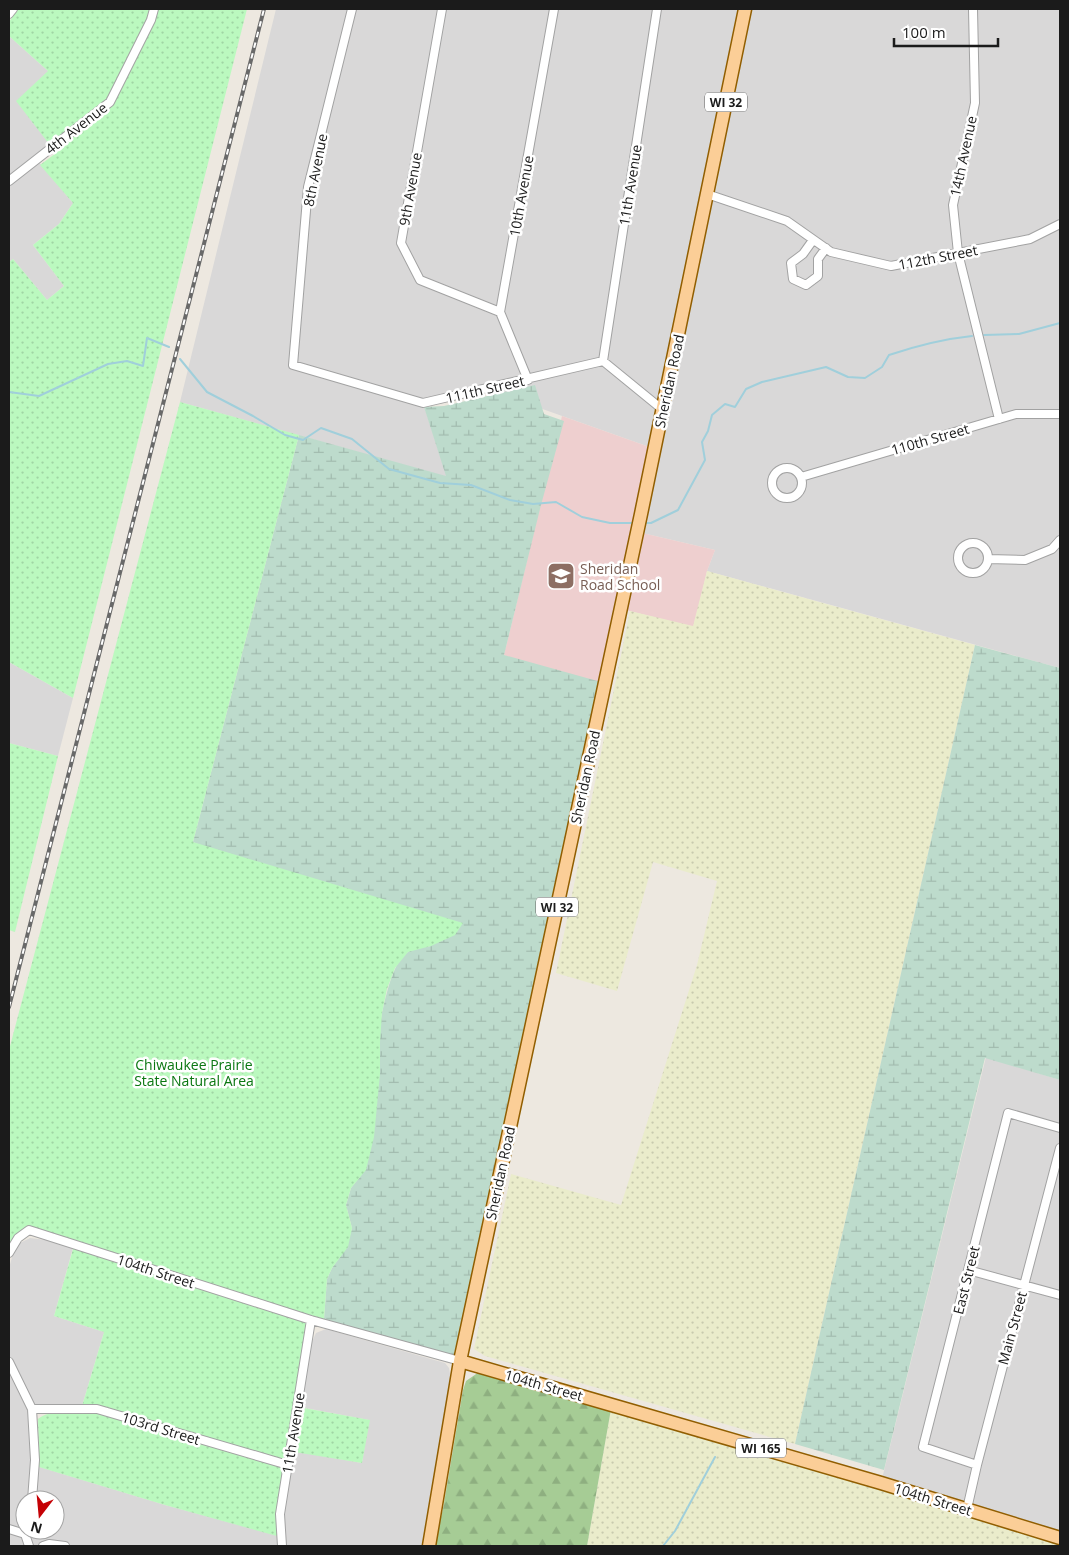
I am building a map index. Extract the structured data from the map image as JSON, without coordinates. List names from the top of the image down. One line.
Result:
{"streets":{"main road":["WI 32","Sheridan Road","104th Street","WI 165"],"street":["4th Avenue","14th Avenue","8th Avenue","11th Avenue","9th Avenue","10th Avenue","112th Street","111th Street","110th Street","East Street","Main Street","103rd Street"]},"crossings":[["14th Avenue","112th Street"],["14th Avenue","110th Street"],["8th Avenue","111th Street"],["11th Avenue","111th Street"],["11th Avenue","104th Street"],["11th Avenue","103rd Street"],["9th Avenue","10th Avenue"],["112th Street","Sheridan Road"],["Sheridan Road","104th Street"],["104th Street","Main Street"],["East Street","Main Street"]],"parks":["Chiwaukee Prairie State Natural Area"],"places":{"school or university":["Sheridan Road School"]},"scale_bar":"100 m","north":"bottom"}
